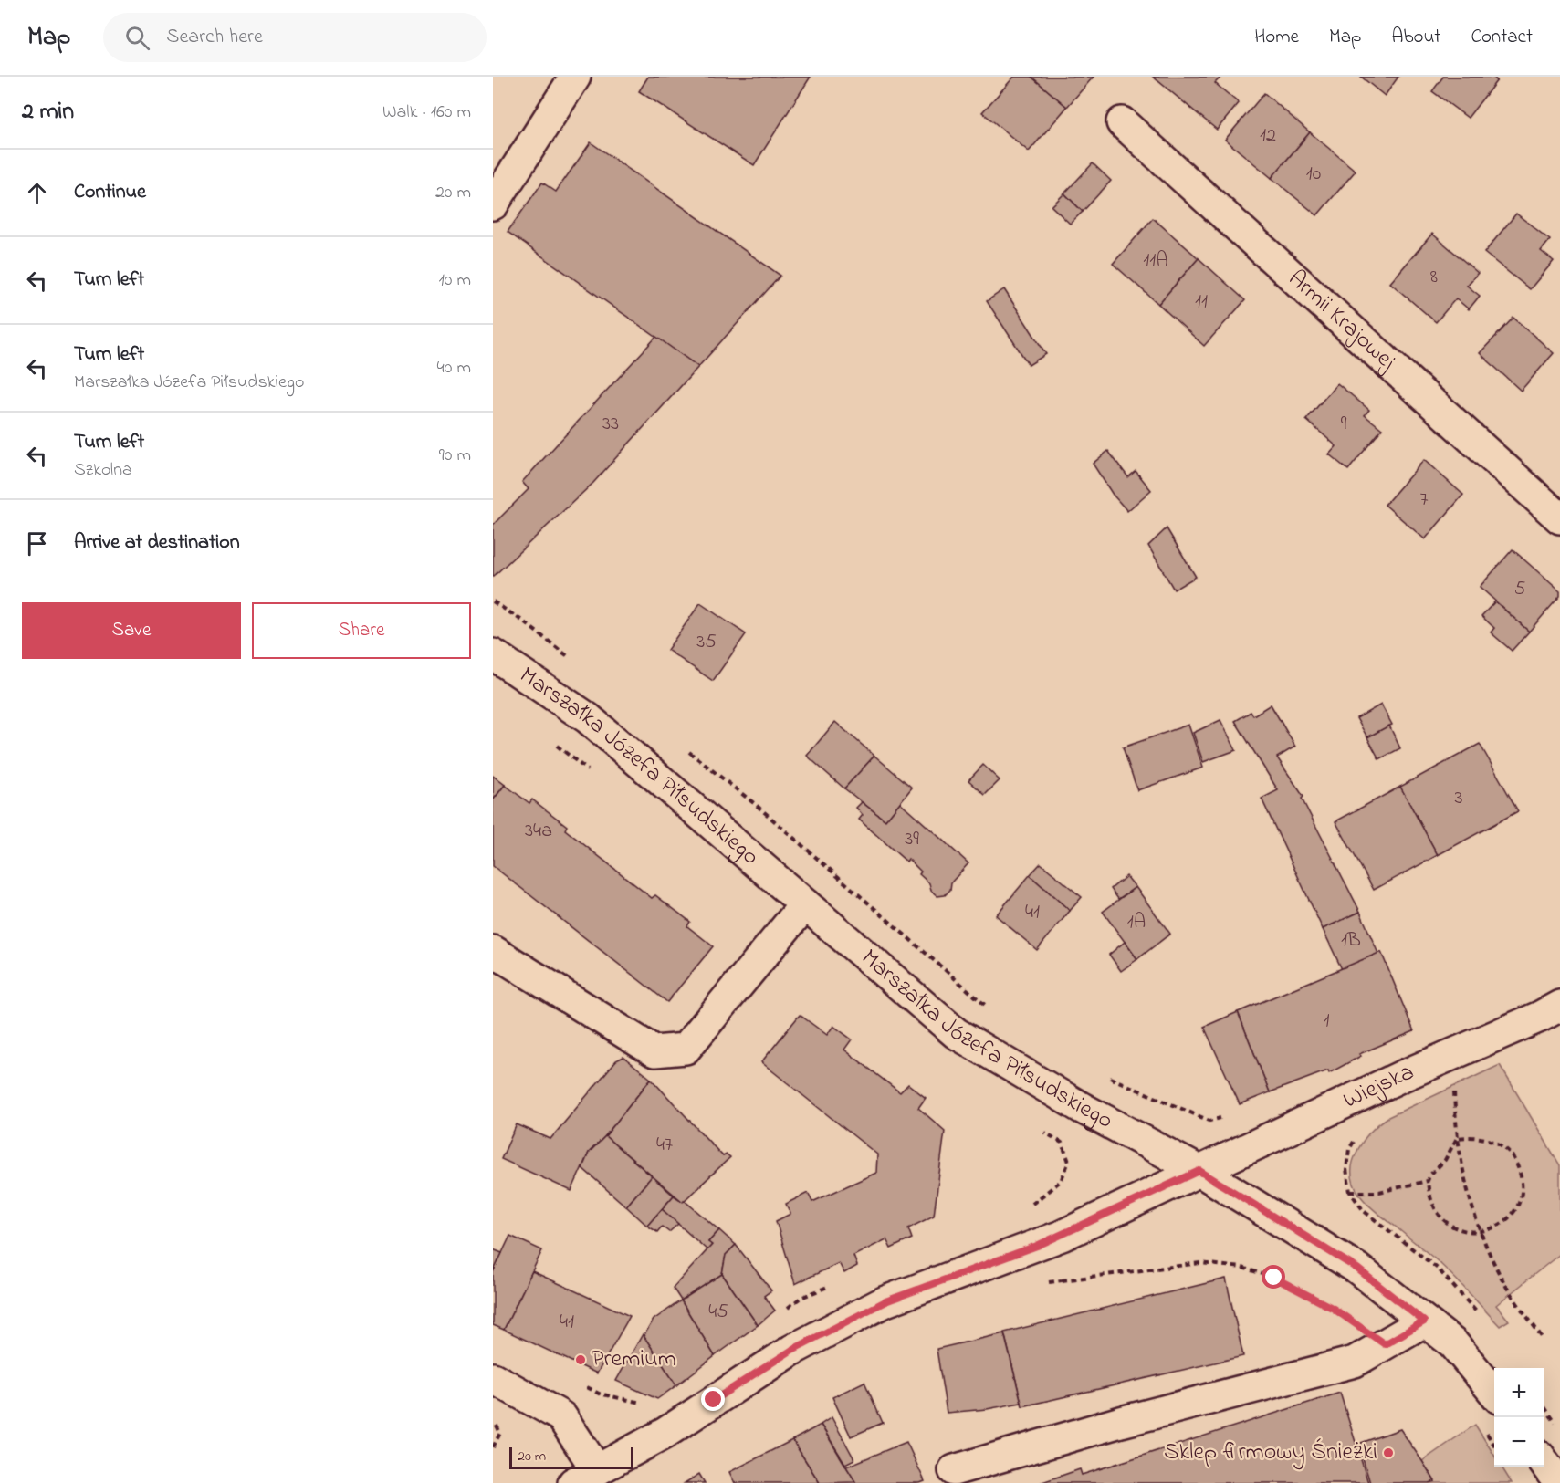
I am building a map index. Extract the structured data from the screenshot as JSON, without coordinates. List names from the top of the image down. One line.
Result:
{"streets":{"street":["Armii Krajowej","Marszałka Józefa Piłsudskiego","Wiejska"]},"crossings":[["Marszałka Józefa Piłsudskiego","Wiejska"]],"places":["Premium","Sklep firmowy Śnieżki"],"house_numbers":["12","10","11A","8","11","33","9","7","5","35","3","34a","39","41","1A","1B","1","47","45","41"],"scale_bar":"20 m","page":{"header":"Map","search":"Search here","nav":["Home","Map","About","Contact"],"heading":["2 min","Walk · 160 m"],"list":[["Continue","20 m"],["Turn left","10 m"],["Turn left","Marszałka Józefa Piłsudskiego","40 m"],["Turn left","Szkolna","90 m"],"Arrive at destination"],"buttons":["Save","Share"],"map_buttons":["+","−"],"scale":"20 m"}}
